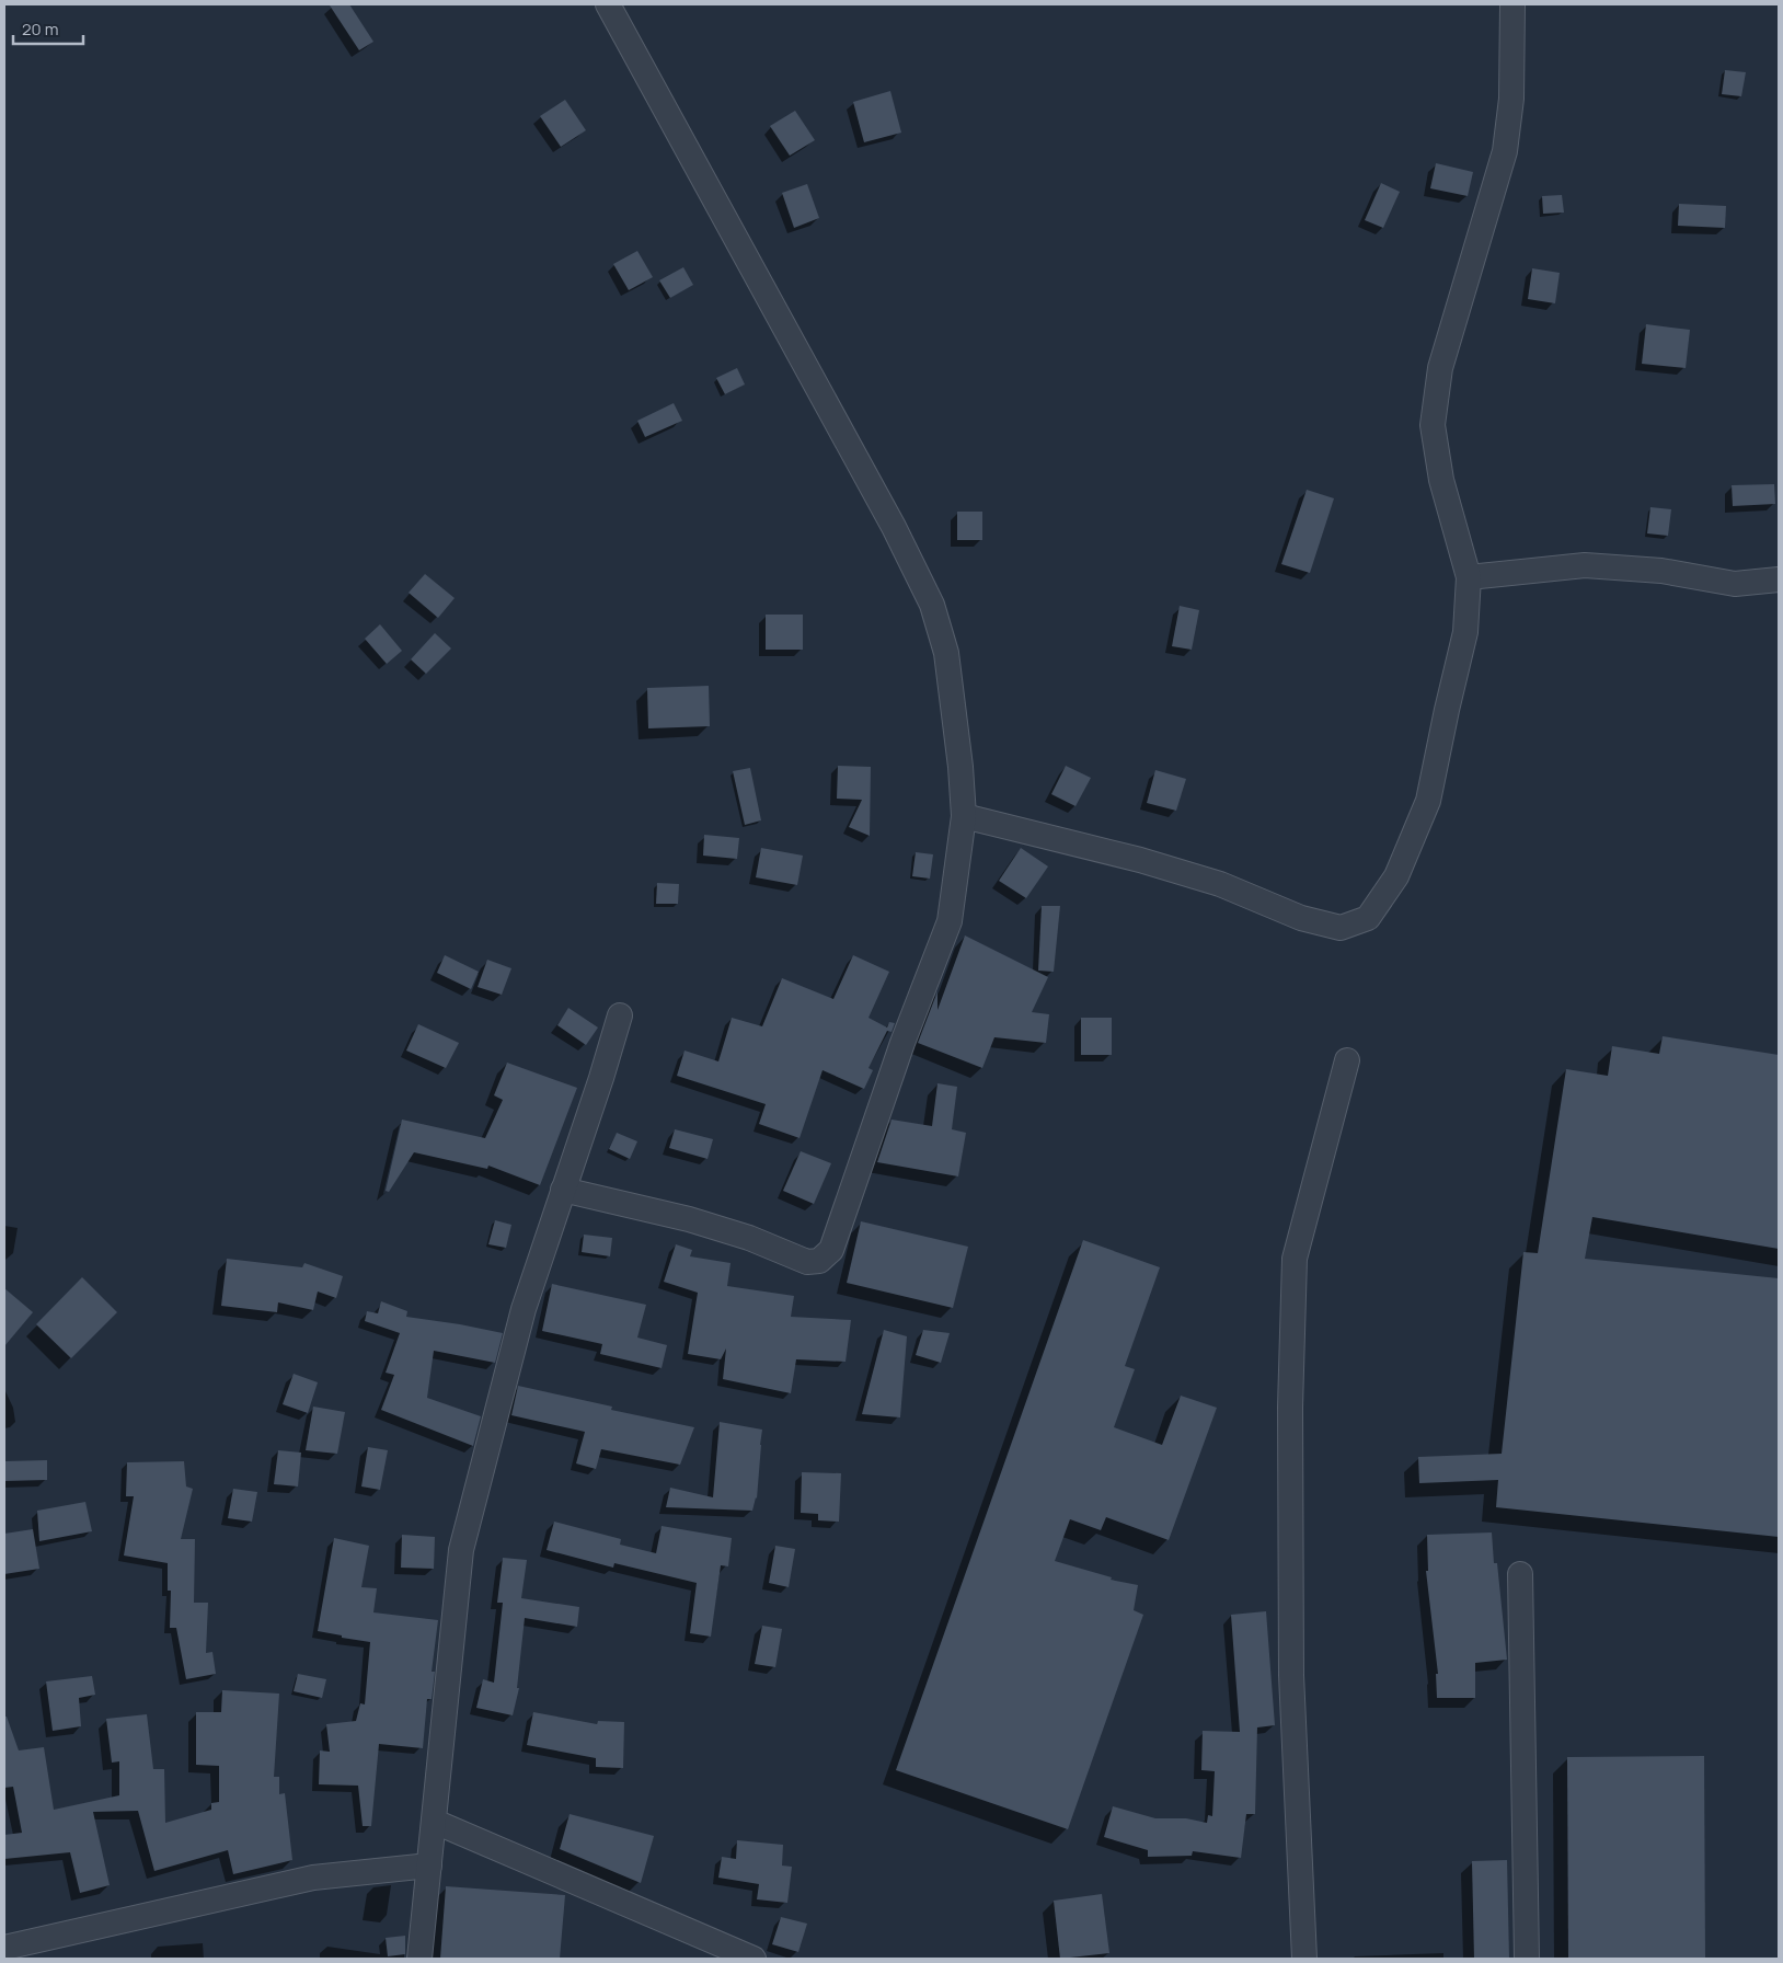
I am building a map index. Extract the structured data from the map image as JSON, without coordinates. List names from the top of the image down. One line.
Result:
{"scale_bar":"20 m"}
